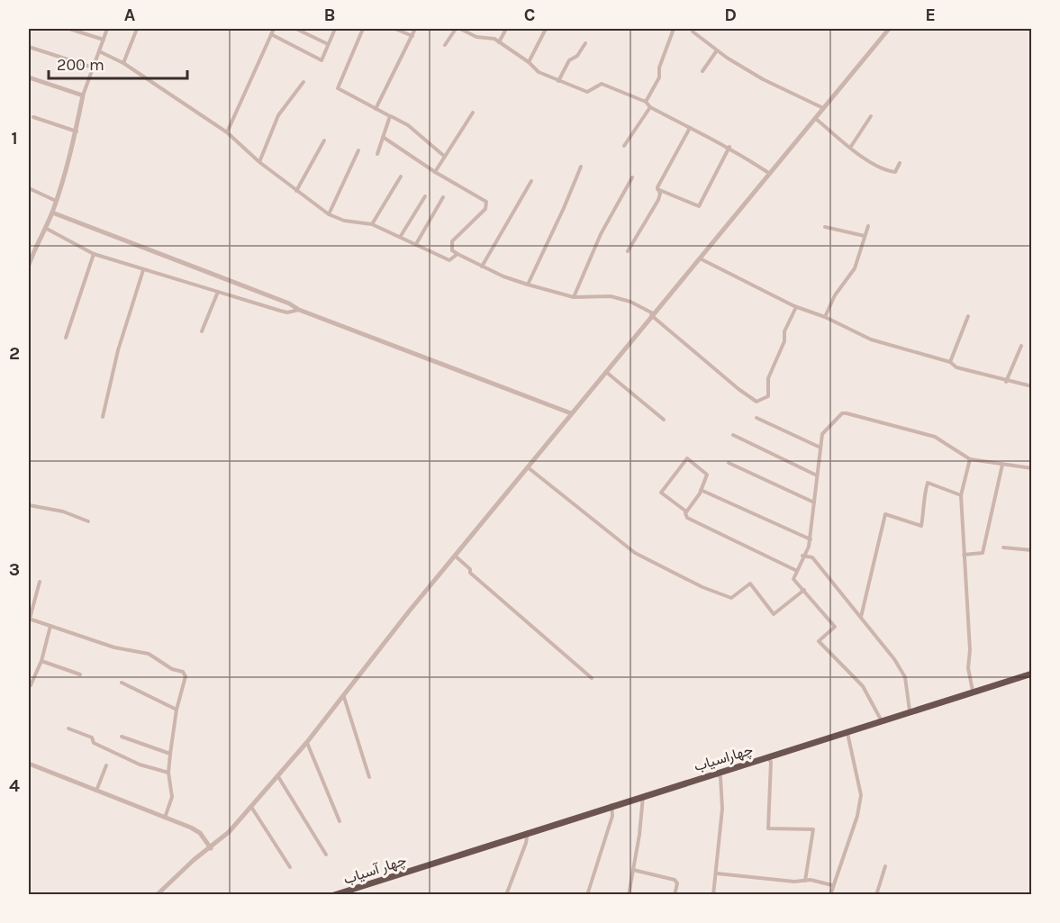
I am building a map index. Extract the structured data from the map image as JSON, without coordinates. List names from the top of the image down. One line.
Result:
{"streets":{"highway":["چهاراسیاب","چهار آسیاب"]},"crossings":[["چهاراسیاب","چهار آسیاب"]],"scale_bar":"200 m","grid":{"columns":["A","B","C","D","E"],"rows":["1","2","3","4"]}}
